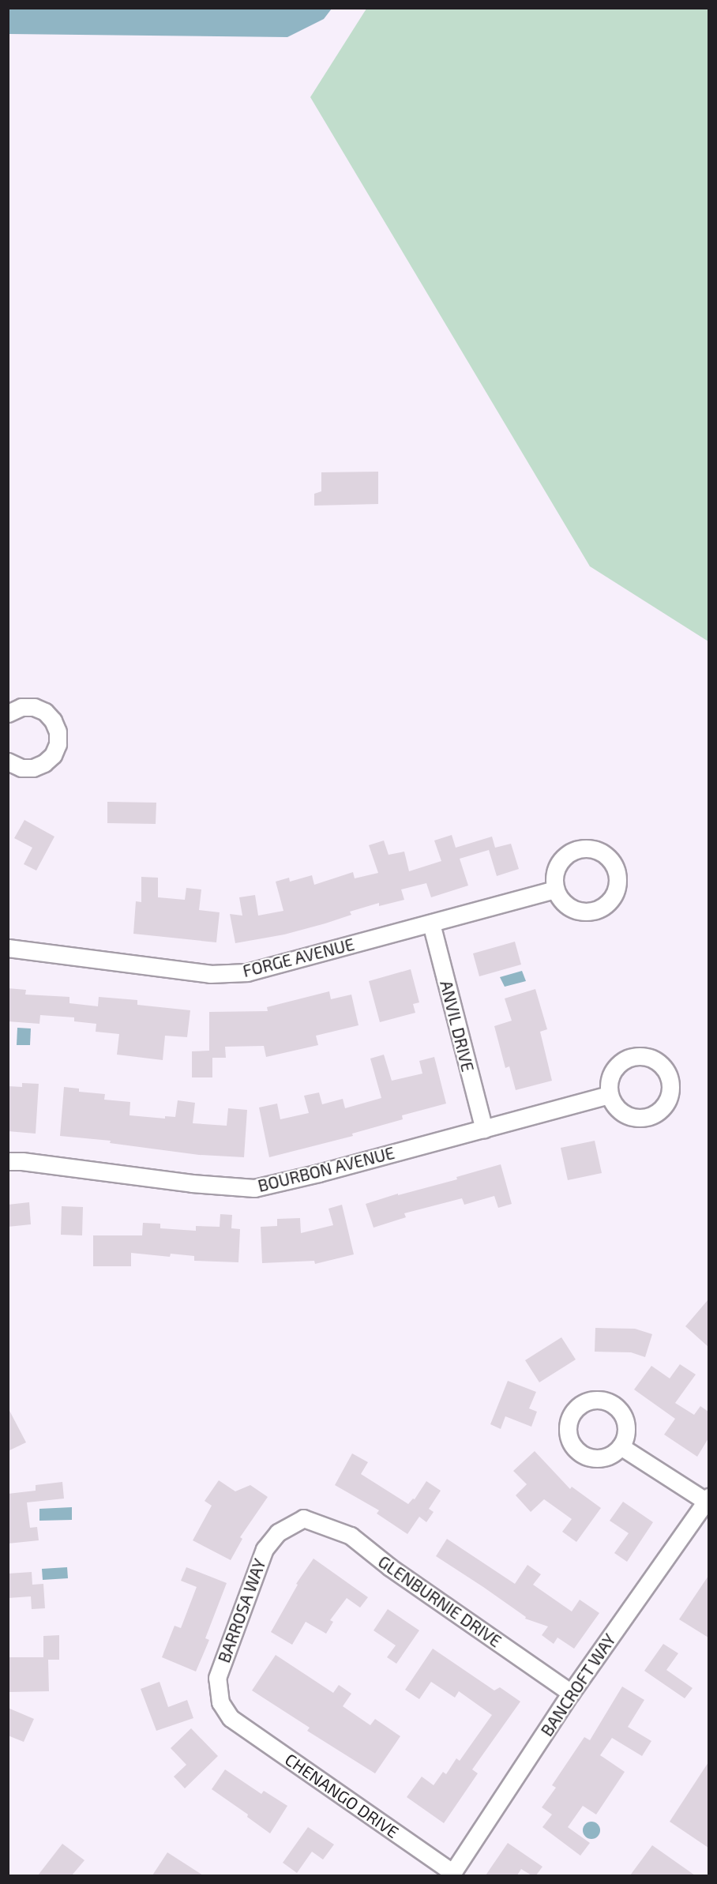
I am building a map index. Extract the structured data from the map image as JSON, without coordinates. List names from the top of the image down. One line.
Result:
{"streets":{"street":["FORGE AVENUE","ANVIL DRIVE","BOURBON AVENUE","GLENBURNIE DRIVE","BARROSA WAY","BANCROFT WAY","CHENANGO DRIVE"]},"crossings":[["FORGE AVENUE","ANVIL DRIVE"],["ANVIL DRIVE","BOURBON AVENUE"],["GLENBURNIE DRIVE","BARROSA WAY"],["GLENBURNIE DRIVE","BANCROFT WAY"],["BARROSA WAY","CHENANGO DRIVE"],["BANCROFT WAY","CHENANGO DRIVE"]]}
